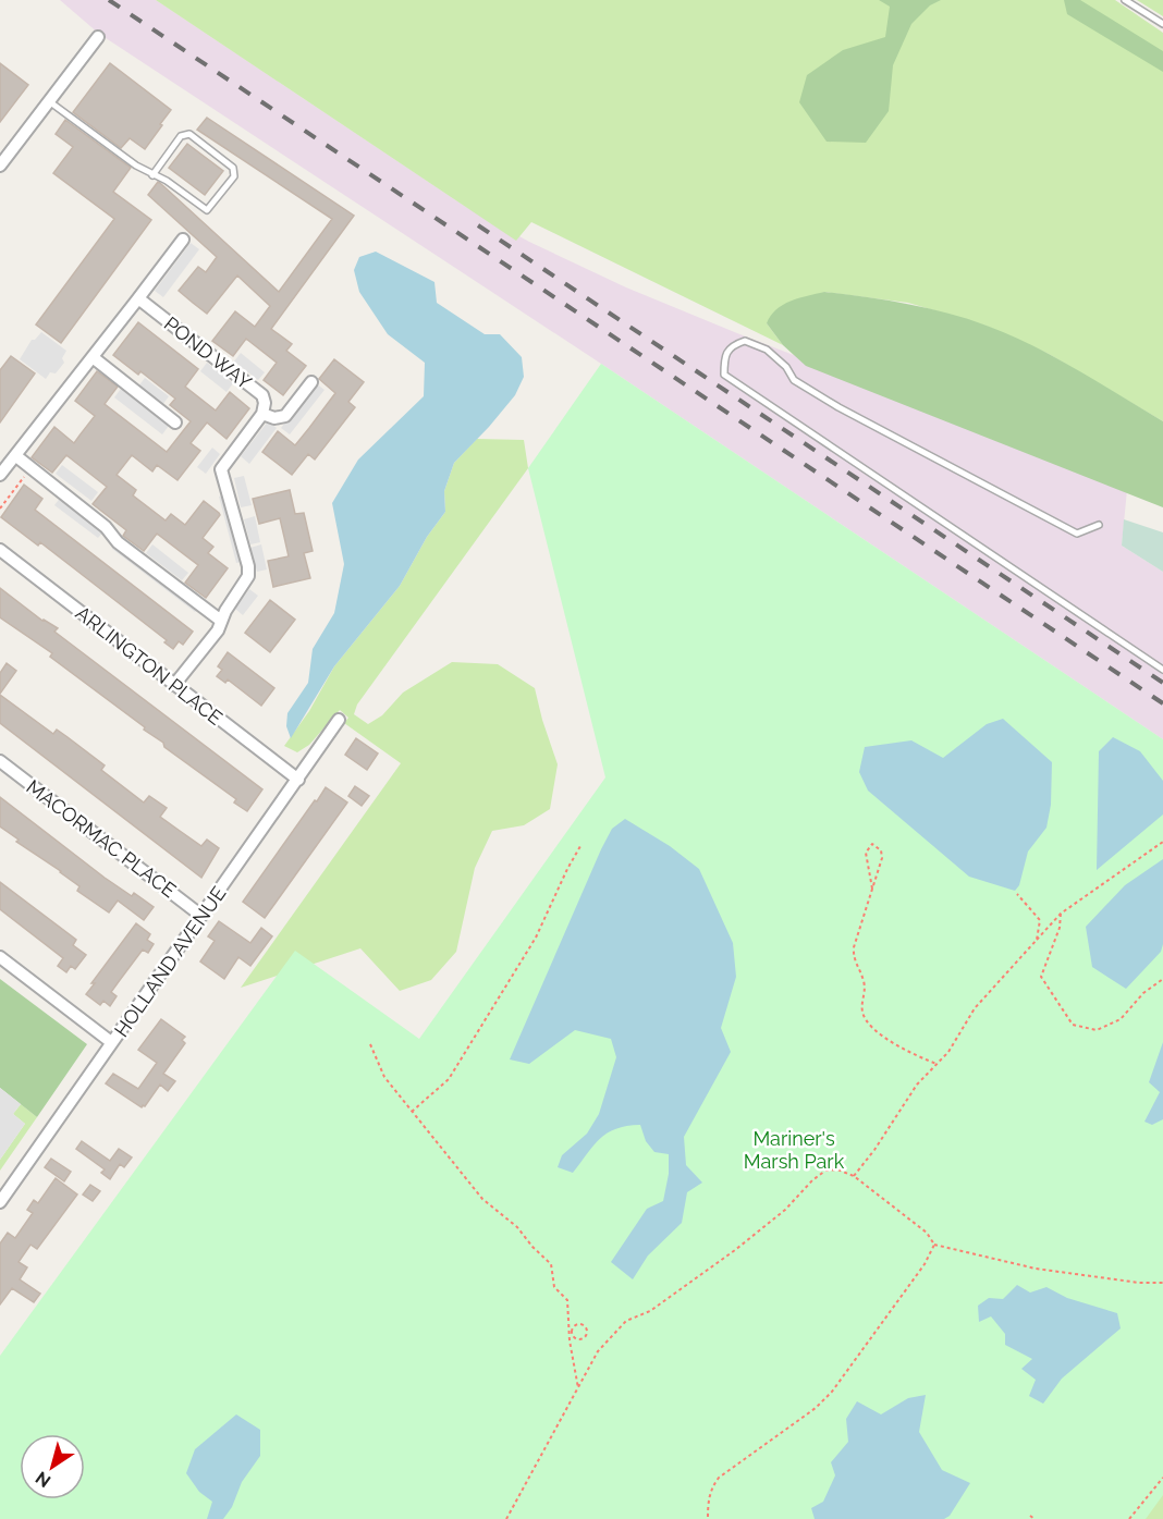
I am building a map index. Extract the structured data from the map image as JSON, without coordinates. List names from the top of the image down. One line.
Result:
{"streets":{"street":["POND WAY","ARLINGTON PLACE","MACORMAC PLACE","HOLLAND AVENUE"]},"crossings":[["POND WAY","ARLINGTON PLACE"],["ARLINGTON PLACE","HOLLAND AVENUE"],["MACORMAC PLACE","HOLLAND AVENUE"]],"parks":["Mariner's Marsh Park"],"north":"bottom left"}
